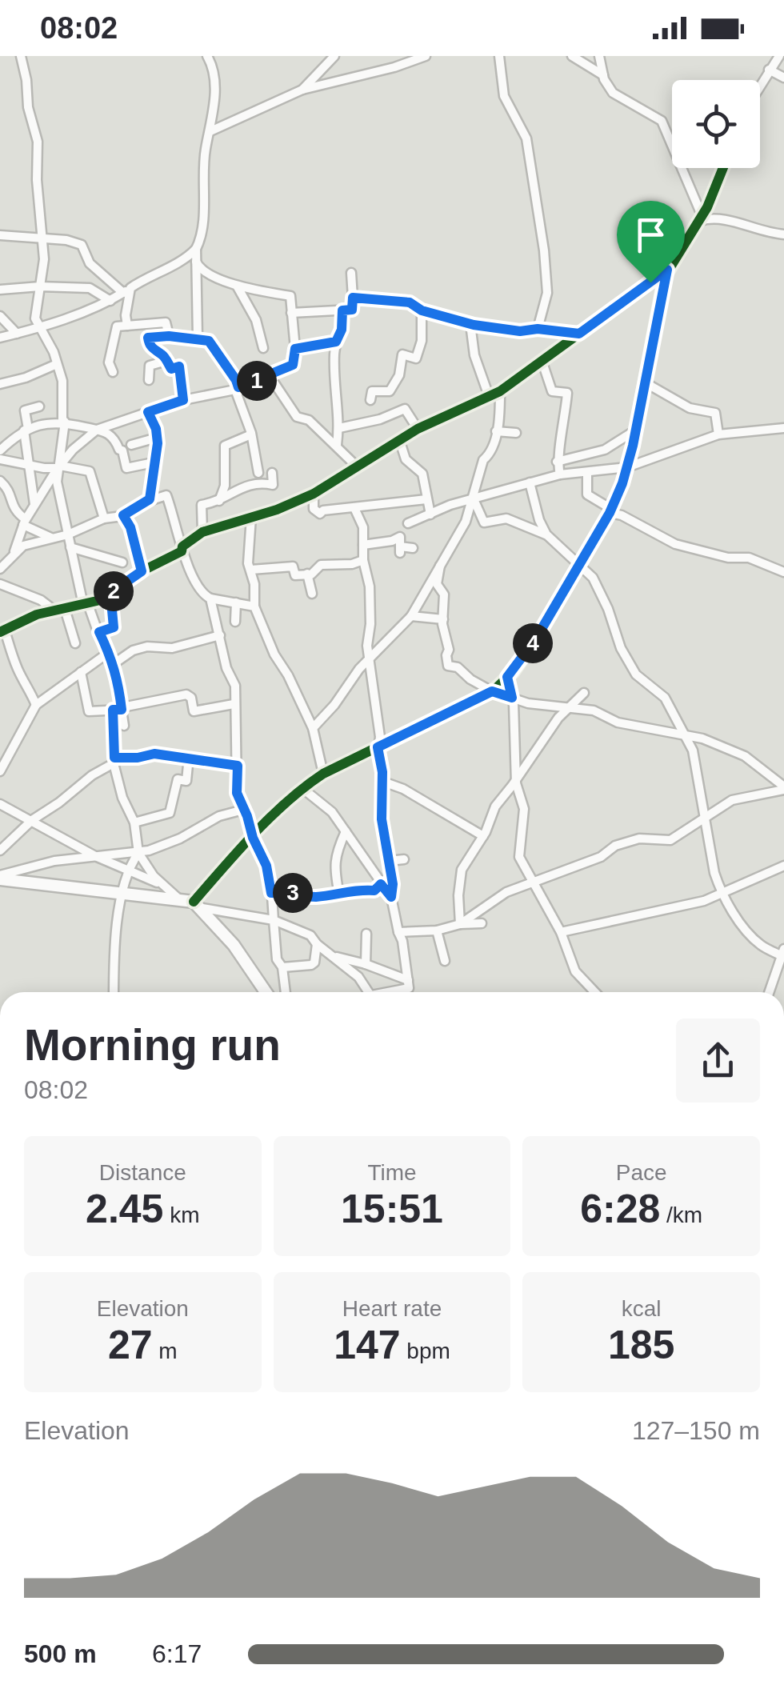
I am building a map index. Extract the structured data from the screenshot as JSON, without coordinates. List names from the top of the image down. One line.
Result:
{"page":{"status":"08:02","pins":["1","2","4","3"],"heading":["Morning run","08:02"],"stats":[["Distance","2.45 km"],["Time","15:51"],["Pace","6:28 /km"],["Elevation","27 m"],["Heart rate","147 bpm"],["kcal","185"]],"chart":["Elevation","127–150 m"],"list":[{"name":"500 m","note":"6:17"}]}}
